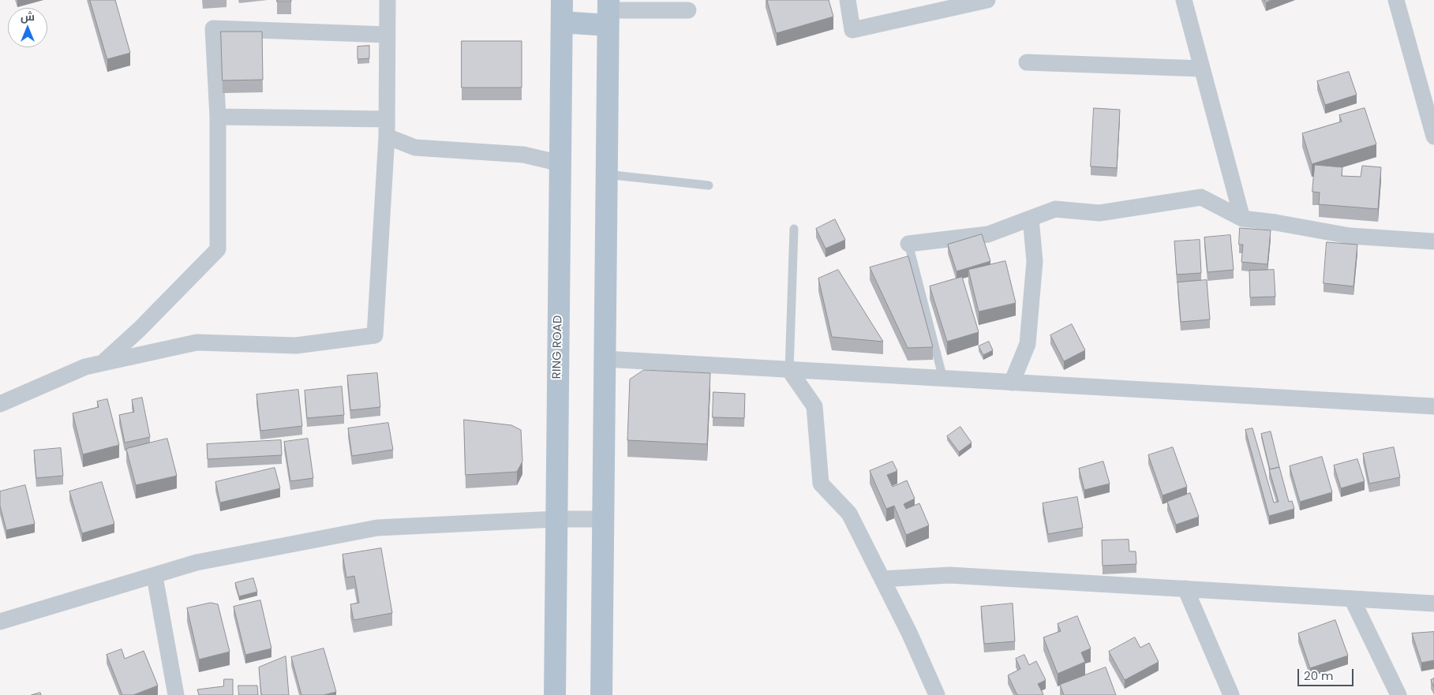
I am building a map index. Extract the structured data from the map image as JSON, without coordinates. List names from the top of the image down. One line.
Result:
{"streets":{"main road":["RING ROAD"]},"scale_bar":"20 m","north":"top"}
